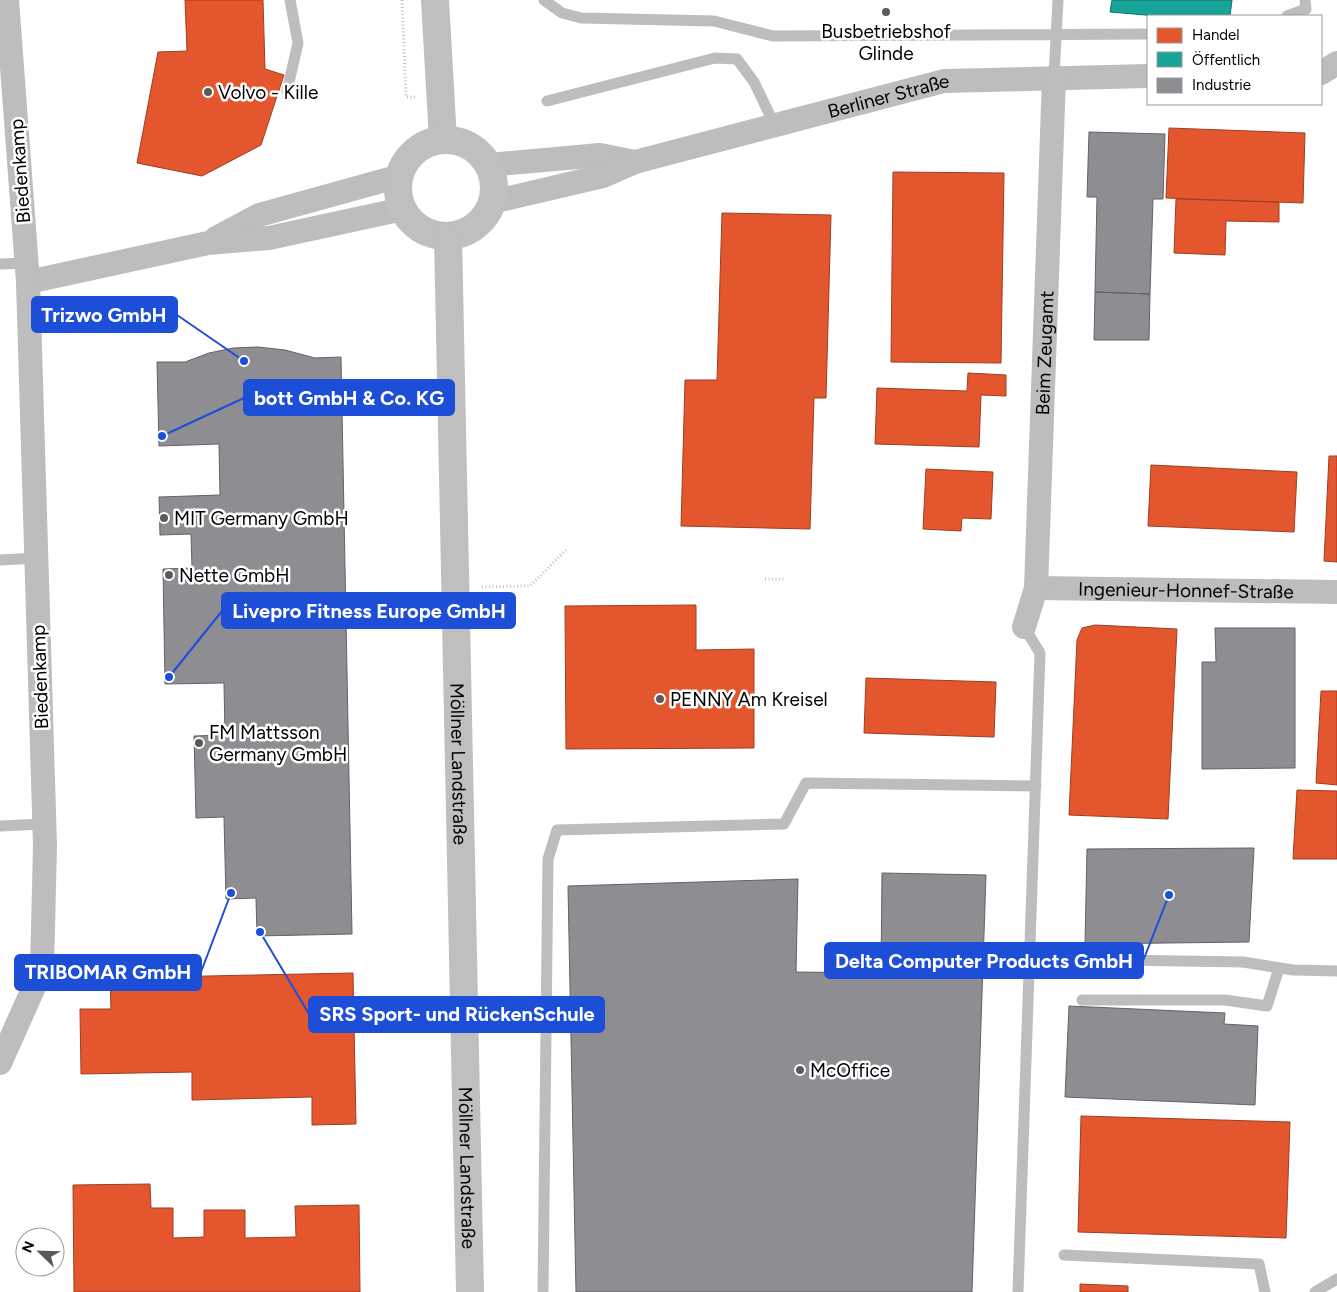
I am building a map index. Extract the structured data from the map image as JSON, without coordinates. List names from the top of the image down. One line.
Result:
{"streets":{"main road":["Möllner Landstraße"],"street":["Berliner Straße","Biedenkamp","Beim Zeugamt","Ingenieur-Honnef-Straße"]},"crossings":[["Berliner Straße","Beim Zeugamt"],["Berliner Straße","Möllner Landstraße"],["Beim Zeugamt","Ingenieur-Honnef-Straße"]],"places":["Busbetriebshof Glinde","Volvo - Kille","Trizwo GmbH","bott GmbH & Co. KG","MIT Germany GmbH","Nette GmbH","Livepro Fitness Europe GmbH","PENNY Am Kreisel","FM Mattsson Germany GmbH","TRIBOMAR GmbH","Delta Computer Products GmbH","SRS Sport- und RückenSchule","McOffice"],"legend":["Handel","Öffentlich","Industrie"],"north":"top left"}
